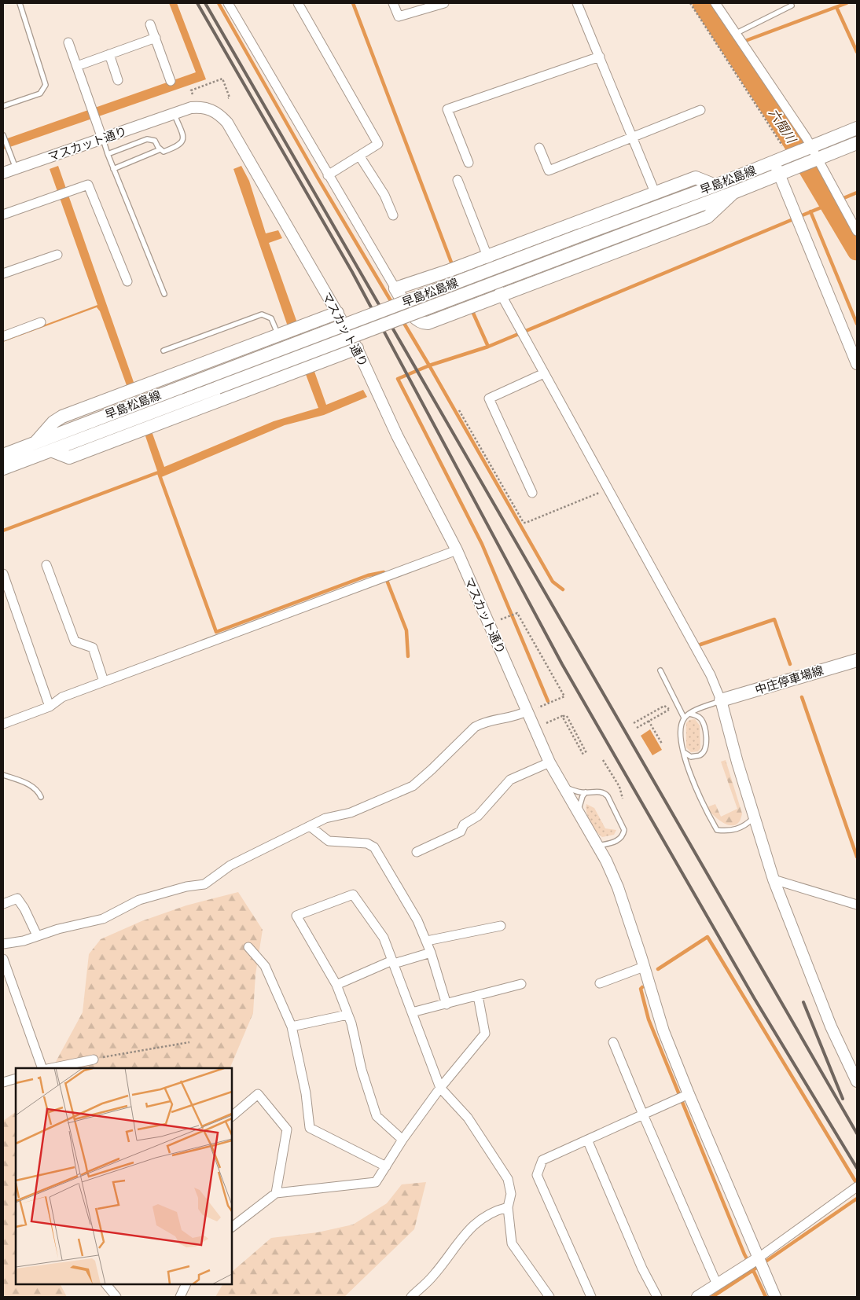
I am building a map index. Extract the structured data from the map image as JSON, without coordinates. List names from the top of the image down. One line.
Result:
{"streets":{"main road":["早島松島線","中庄停車場線"],"street":["マスカット通り"]},"water":["六間川"]}
